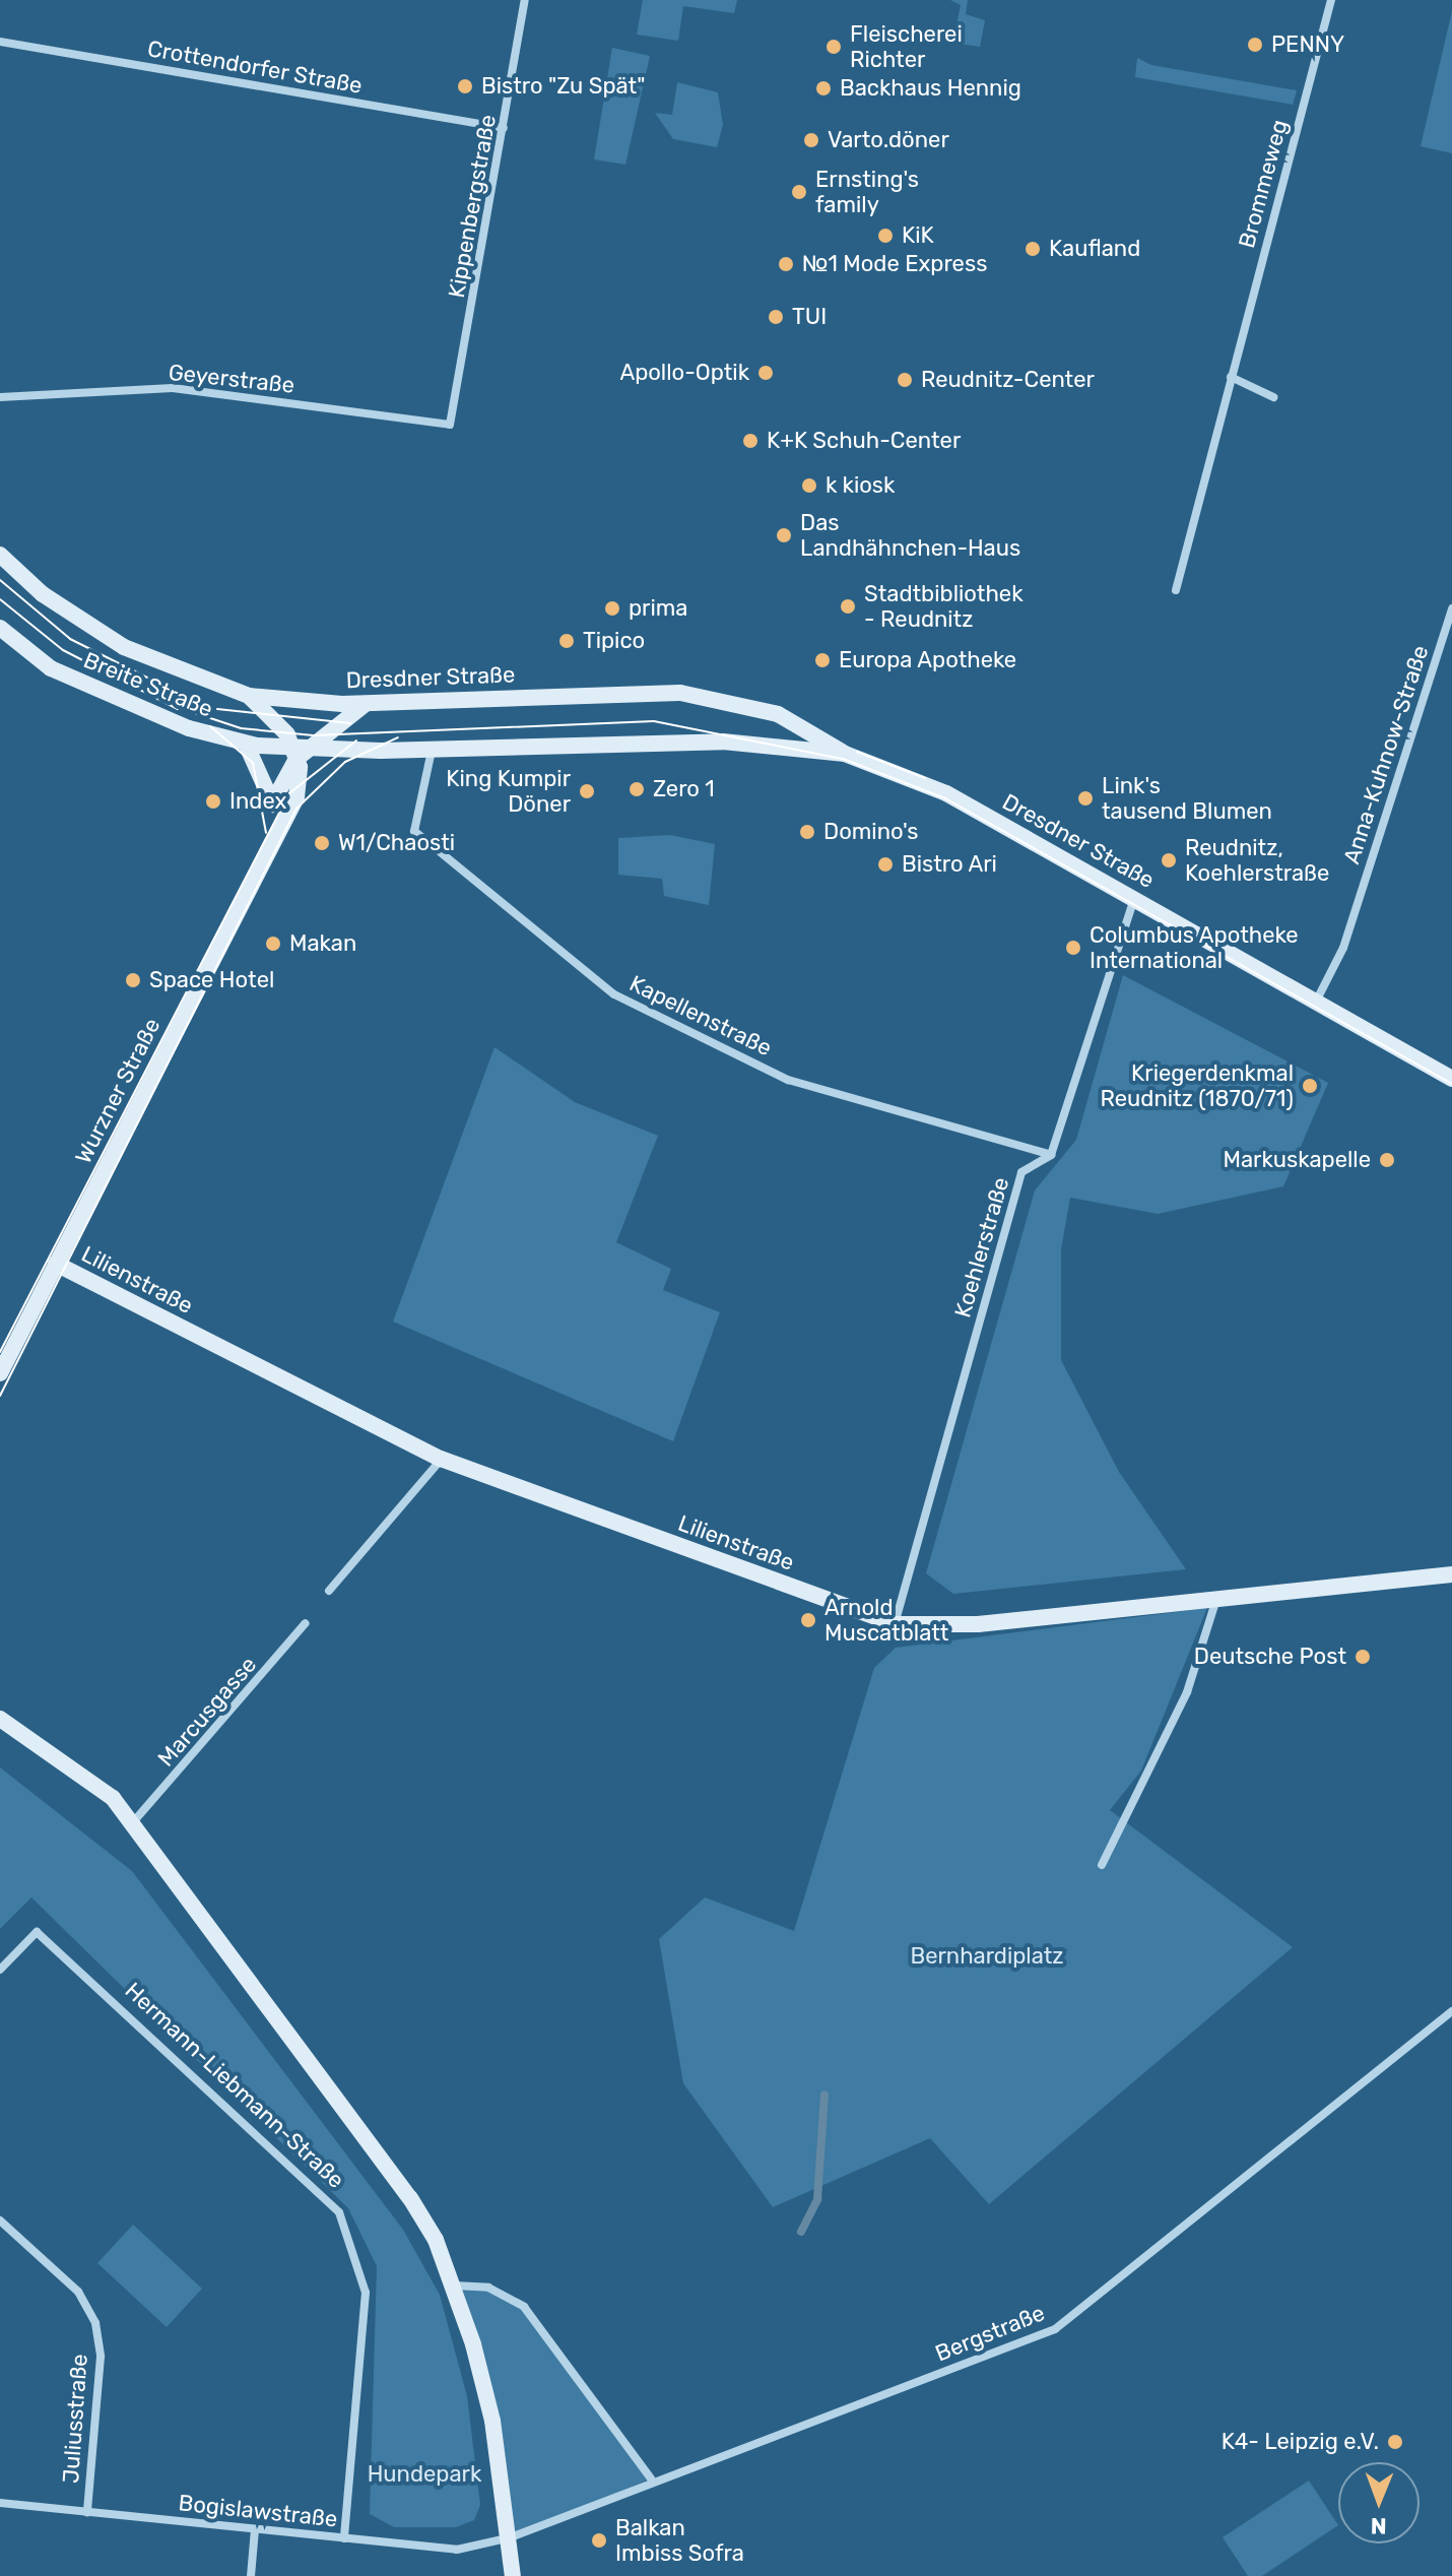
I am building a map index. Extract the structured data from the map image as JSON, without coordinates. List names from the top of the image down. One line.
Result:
{"streets":{"main road":["Dresdner Straße","Breite Straße","Wurzner Straße","Lilienstraße"],"street":["Crottendorfer Straße","Brommeweg","Kippenbergstraße","Geyerstraße","Anna-Kuhnow-Straße","Kapellenstraße","Koehlerstraße","Marcusgasse","Hermann-Liebmann-Straße","Bergstraße","Juliusstraße","Bogislawstraße"]},"crossings":[["Crottendorfer Straße","Kippenbergstraße"],["Kippenbergstraße","Geyerstraße"],["Dresdner Straße","Breite Straße"],["Dresdner Straße","Anna-Kuhnow-Straße"],["Dresdner Straße","Kapellenstraße"],["Dresdner Straße","Wurzner Straße"],["Breite Straße","Wurzner Straße"],["Kapellenstraße","Koehlerstraße"],["Wurzner Straße","Lilienstraße"],["Koehlerstraße","Lilienstraße"],["Hermann-Liebmann-Straße","Bogislawstraße"],["Bergstraße","Bogislawstraße"],["Juliusstraße","Bogislawstraße"]],"parks":["Bernhardiplatz","Hundepark"],"places":["PENNY","Fleischerei Richter","Bistro \"Zu Spät\"","Backhaus Hennig","Varto.döner","Ernsting's family","KiK","Kaufland","№1 Mode Express","TUI","Apollo-Optik","Reudnitz-Center","K+K Schuh-Center","k kiosk","Das Landhähnchen-Haus","Stadtbibliothek - Reudnitz","prima","Tipico","Europa Apotheke","Zero 1","King Kumpir Döner","Link's tausend Blumen","Index","Domino's","W1/Chaosti","Reudnitz, Koehlerstraße","Bistro Ari","Makan","Columbus Apotheke International","Space Hotel","Kriegerdenkmal Reudnitz (1870/71)","Markuskapelle","Arnold Muscatblatt","Deutsche Post","K4- Leipzig e.V.","Balkan Imbiss Sofra"],"north":"bottom"}
